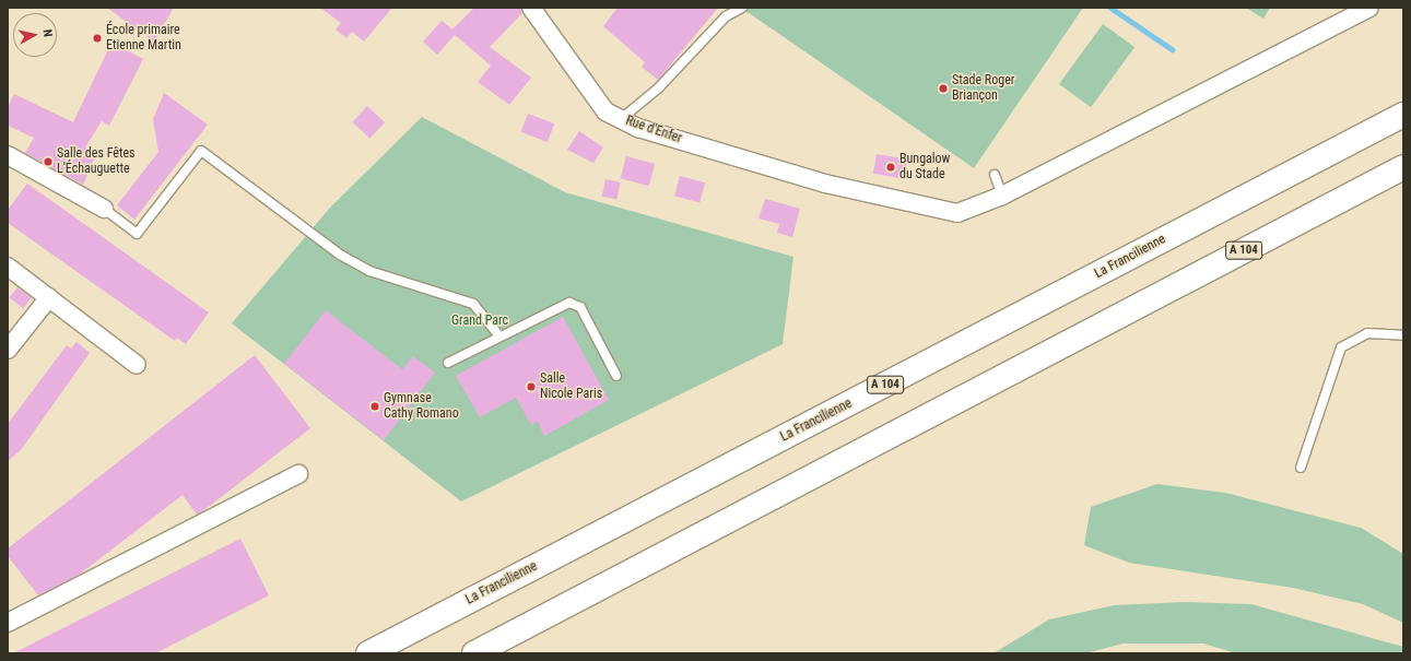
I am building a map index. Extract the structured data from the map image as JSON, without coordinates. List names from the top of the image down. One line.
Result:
{"streets":{"highway":["A 104","La Francilienne"],"street":["Rue d'Enfer"]},"parks":["Grand Parc"],"places":["École primaire Etienne Martin","Stade Roger Briançon","Salle des Fêtes L'Échauguette","Bungalow du Stade","Salle Nicole Paris","Gymnase Cathy Romano"],"north":"right"}
